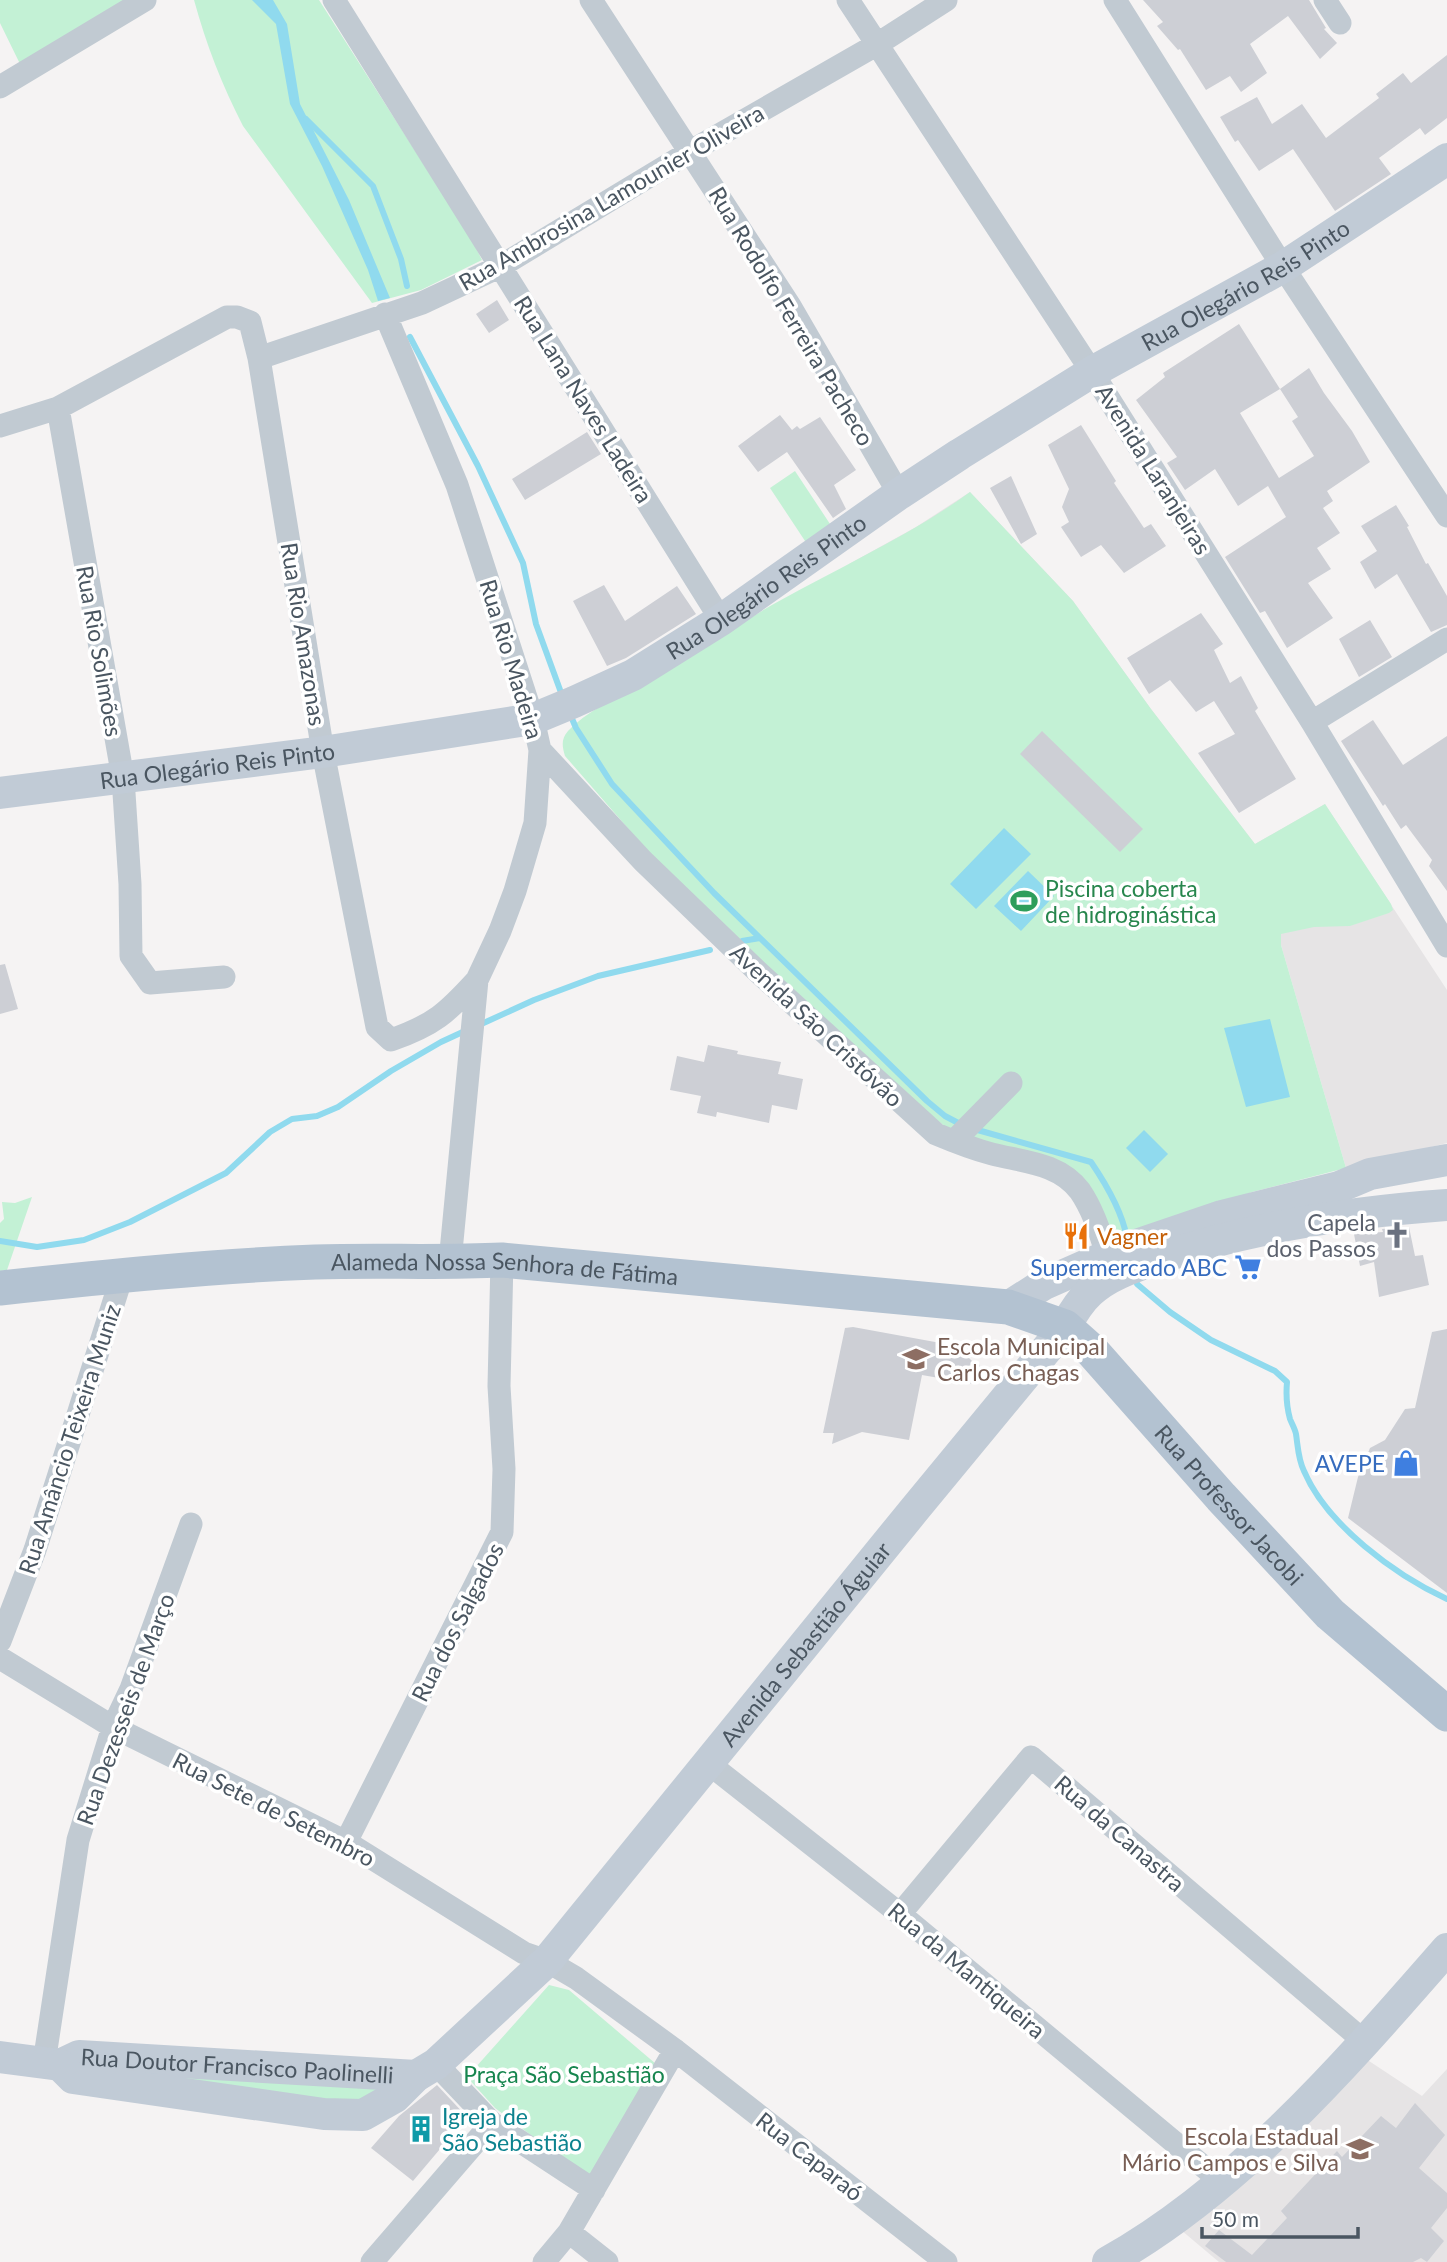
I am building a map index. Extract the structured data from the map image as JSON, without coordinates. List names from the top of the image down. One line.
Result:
{"streets":{"main road":["Alameda Nossa Senhora de Fátima","Rua Professor Jacobi"],"street":["Rua Ambrosina Lamounier Oliveira","Rua Olegário Reis Pinto","Rua Rodolfo Ferreira Pacheco","Rua Lana Naves Ladeira","Avenida Laranjeiras","Rua Rio Amazonas","Rua Rio Solimões","Rua Rio Madeira","Avenida São Cristóvão","Rua Amâncio Teixeira Muniz","Rua dos Salgados","Avenida Sebastião Águiar","Rua Dezesseis de Março","Rua Sete de Setembro","Rua da Canastra","Rua da Mantiqueira","Rua Doutor Francisco Paolinelli","Rua Caparaó"]},"crossings":[["Rua Ambrosina Lamounier Oliveira","Rua Rodolfo Ferreira Pacheco"],["Rua Ambrosina Lamounier Oliveira","Rua Lana Naves Ladeira"],["Rua Ambrosina Lamounier Oliveira","Avenida Laranjeiras"],["Rua Ambrosina Lamounier Oliveira","Rua Rio Amazonas"],["Rua Ambrosina Lamounier Oliveira","Rua Rio Madeira"],["Rua Olegário Reis Pinto","Rua Rodolfo Ferreira Pacheco"],["Rua Olegário Reis Pinto","Rua Lana Naves Ladeira"],["Rua Olegário Reis Pinto","Avenida Laranjeiras"],["Rua Olegário Reis Pinto","Rua Rio Amazonas"],["Rua Olegário Reis Pinto","Rua Rio Solimões"],["Rua Olegário Reis Pinto","Rua Rio Madeira"],["Rua Rio Amazonas","Rua Rio Solimões"],["Rua Rio Amazonas","Rua Rio Madeira"],["Rua Rio Madeira","Avenida São Cristóvão"],["Rua Rio Madeira","Alameda Nossa Senhora de Fátima"],["Avenida São Cristóvão","Avenida Sebastião Águiar"],["Alameda Nossa Senhora de Fátima","Rua Amâncio Teixeira Muniz"],["Alameda Nossa Senhora de Fátima","Rua Professor Jacobi"],["Alameda Nossa Senhora de Fátima","Rua dos Salgados"],["Rua Professor Jacobi","Avenida Sebastião Águiar"],["Rua dos Salgados","Rua Sete de Setembro"],["Avenida Sebastião Águiar","Rua Sete de Setembro"],["Avenida Sebastião Águiar","Rua da Mantiqueira"],["Rua Dezesseis de Março","Rua Sete de Setembro"],["Rua Dezesseis de Março","Rua Doutor Francisco Paolinelli"],["Rua da Canastra","Rua da Mantiqueira"]],"parks":["Praça São Sebastião"],"places":{"sports":["Piscina coberta de hidroginástica"],"church":["Capela dos Passos"],"restaurant":["Vagner"],"supermarket":["Supermercado ABC"],"school or university":["Escola Municipal Carlos Chagas","Escola Estadual Mário Campos e Silva"],"shop":["AVEPE"],"building":["Igreja de São Sebastião"]},"scale_bar":"50 m"}
